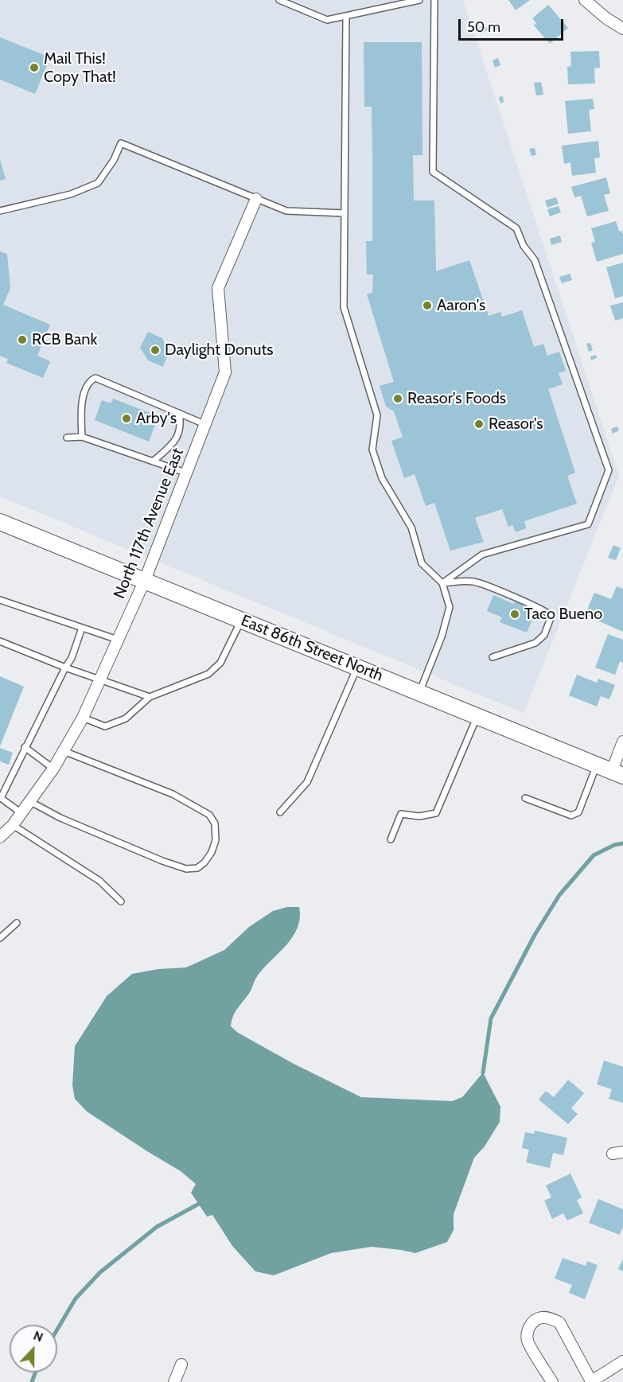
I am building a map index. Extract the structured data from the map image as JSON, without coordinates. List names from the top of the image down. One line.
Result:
{"streets":{"main road":["East 86th Street North"],"street":["North 117th Avenue East"]},"crossings":[["North 117th Avenue East","East 86th Street North"]],"places":["Mail This! Copy That!","Aaron's","RCB Bank","Daylight Donuts","Reasor's Foods","Arby's","Reasor's","Taco Bueno"],"scale_bar":"50 m","north":"top"}
